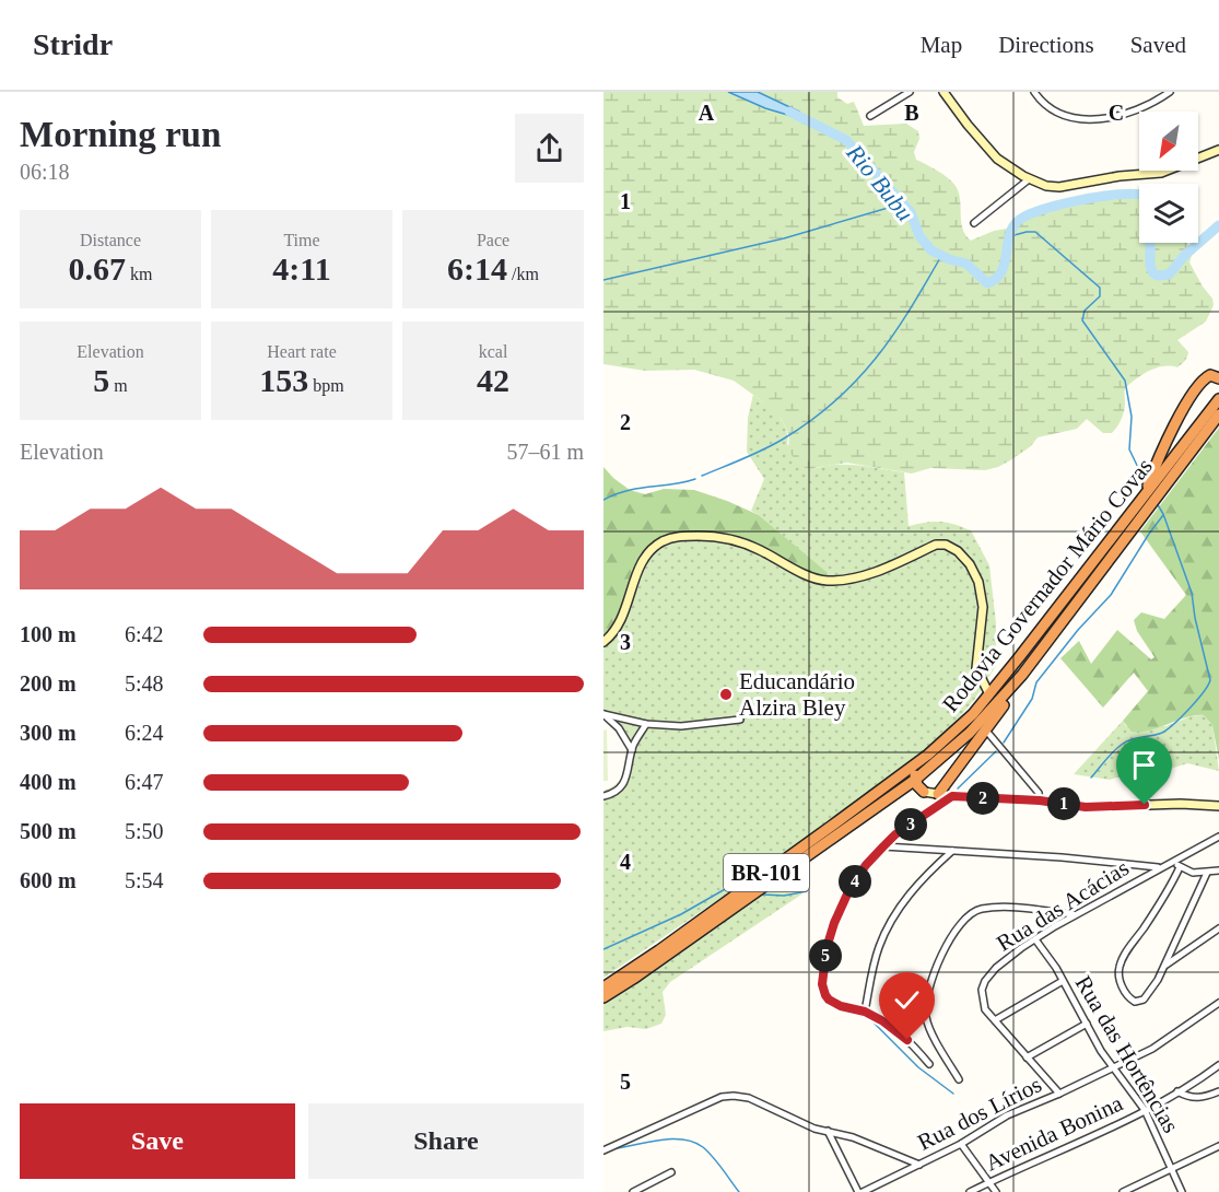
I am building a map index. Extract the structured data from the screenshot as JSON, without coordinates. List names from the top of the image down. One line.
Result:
{"streets":{"highway":["Rodovia Governador Mário Covas","BR-101"],"street":["Rua das Acácias","Rua das Hortências","Rua dos Lírios","Avenida Bonina"]},"crossings":[["Rua das Acácias","Rua das Hortências"],["Rua das Acácias","Rua dos Lírios"],["Rua das Hortências","Rua dos Lírios"],["Rua das Hortências","Avenida Bonina"]],"water":["Rio Bubu"],"places":["Educandário Alzira Bley"],"north":"bottom left","page":{"header":"Stridr","nav":["Map","Directions","Saved"],"heading":["Morning run","06:18"],"stats":[["Distance","0.67 km"],["Time","4:11"],["Pace","6:14 /km"],["Elevation","5 m"],["Heart rate","153 bpm"],["kcal","42"]],"chart":["Elevation","57–61 m"],"list":[{"name":"100 m","note":"6:42"},{"name":"200 m","note":"5:48"},{"name":"300 m","note":"6:24"},{"name":"400 m","note":"6:47"},{"name":"500 m","note":"5:50"},{"name":"600 m","note":"5:54"}],"pins":["2","1","3","4","5"],"buttons":["Save","Share"]},"grid":{"columns":["A","B","C"],"rows":["1","2","3","4","5"]}}
